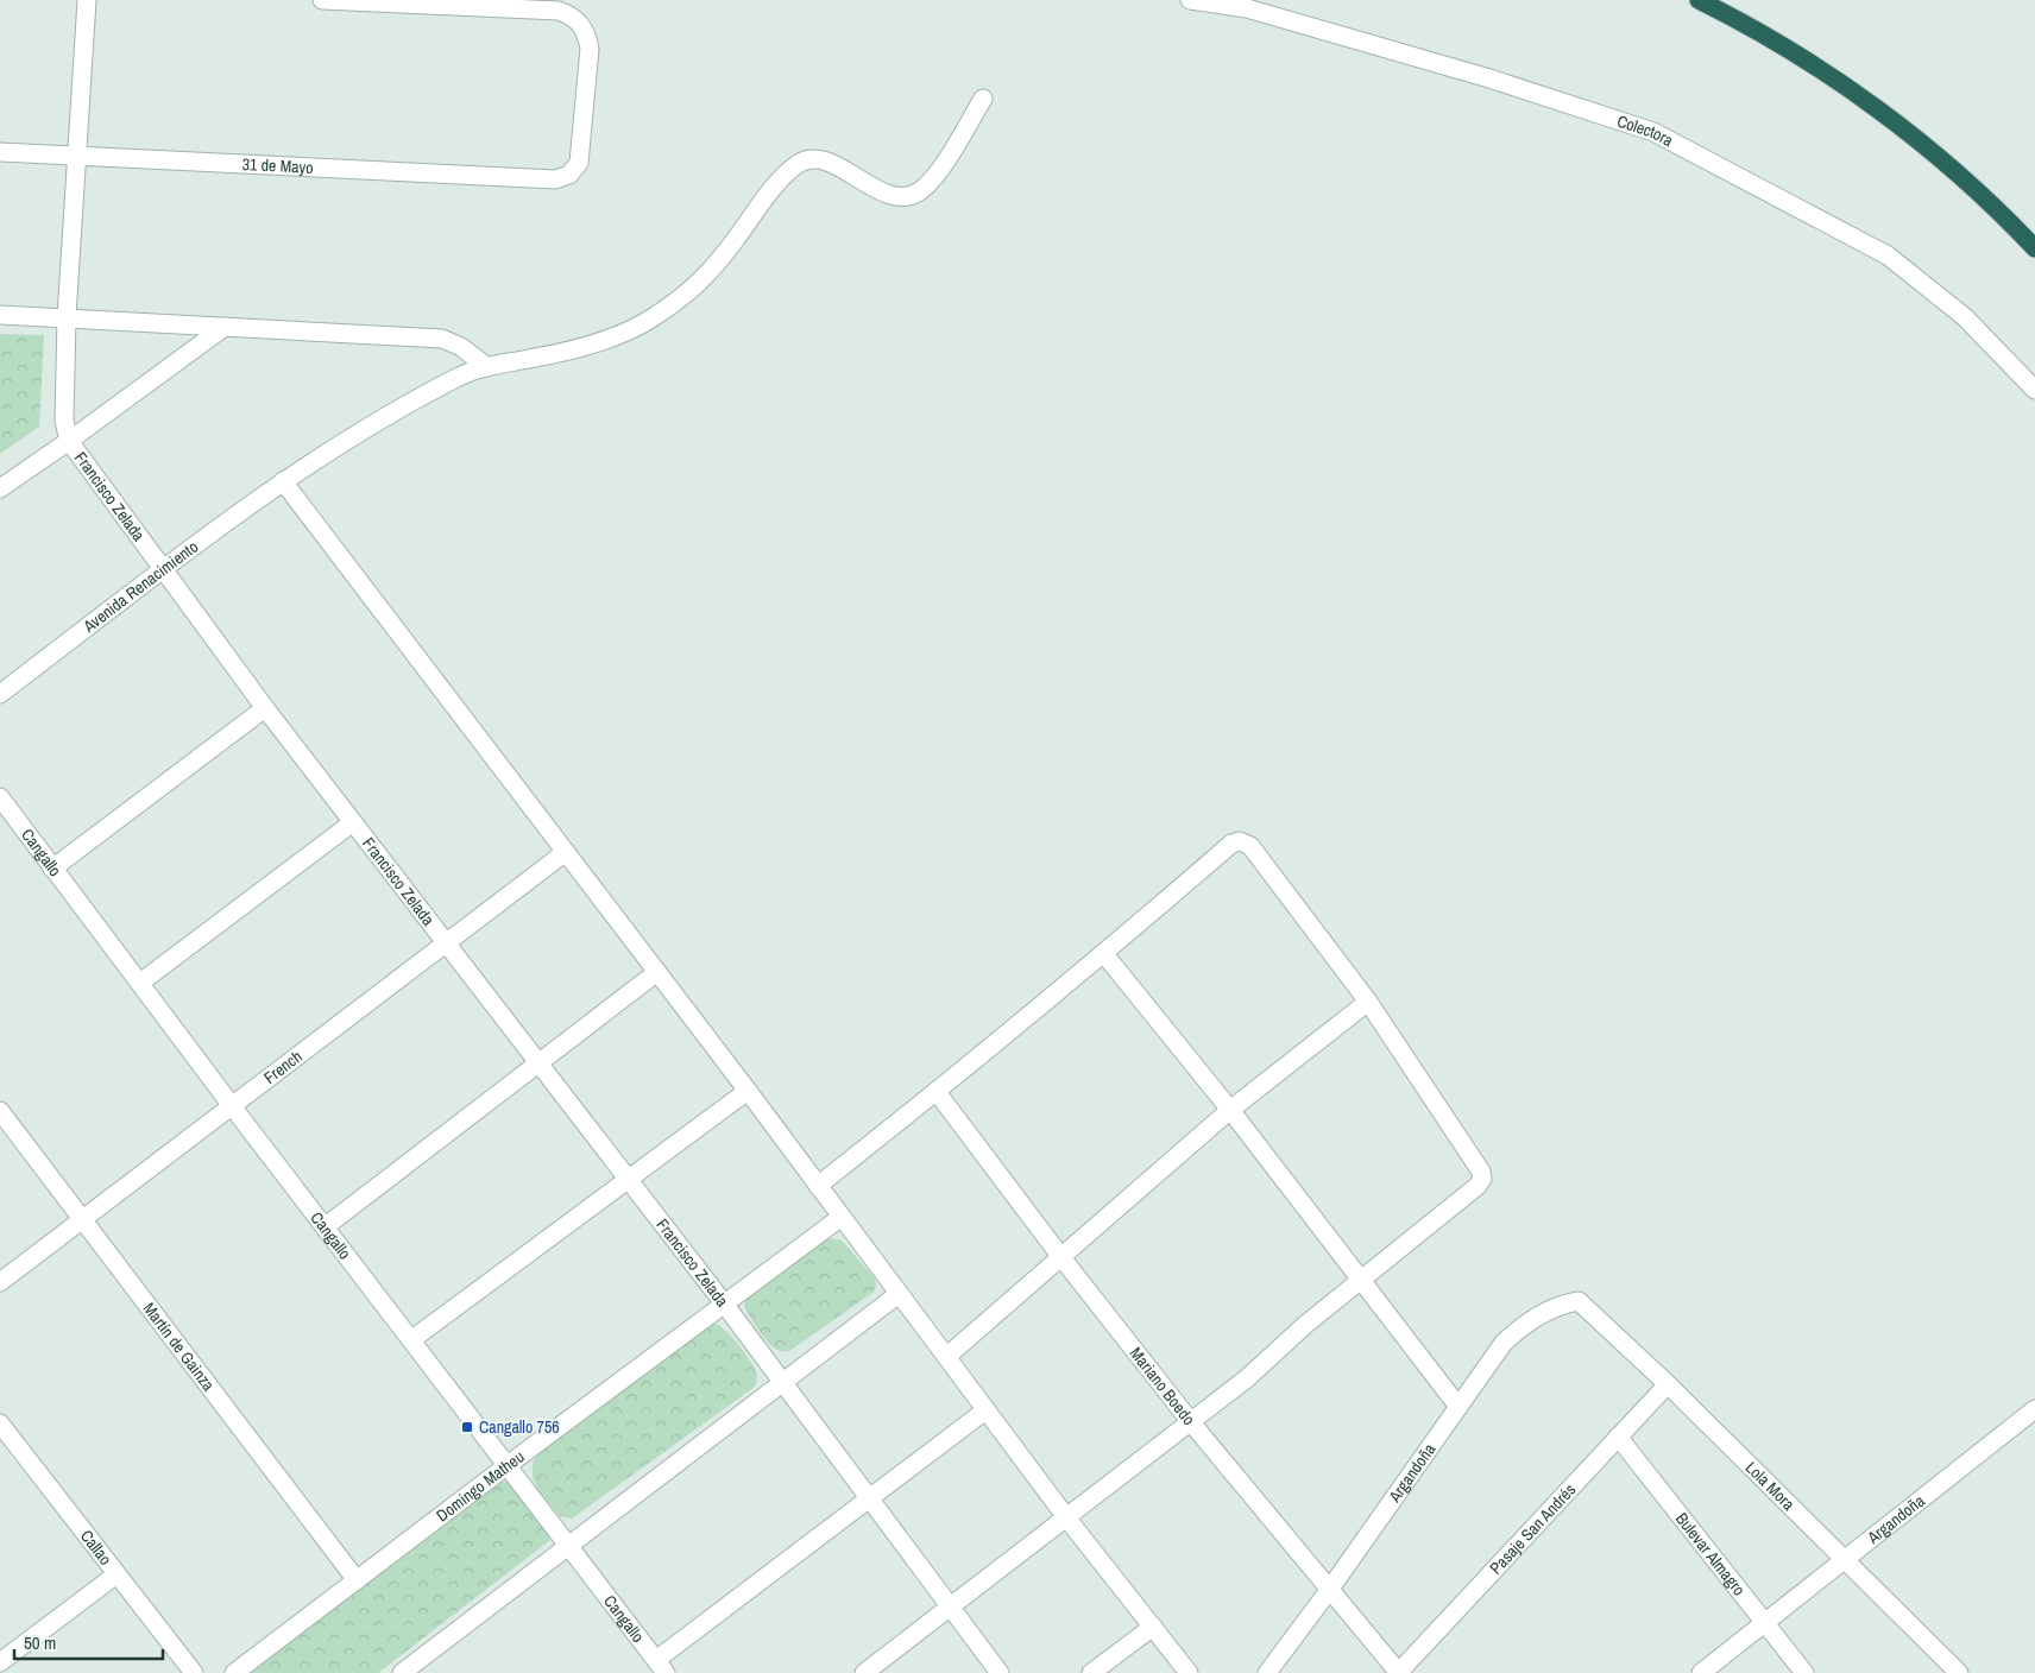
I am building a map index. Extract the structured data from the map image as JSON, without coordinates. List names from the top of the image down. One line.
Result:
{"streets":{"street":["Colectora","31 de Mayo","Francisco Zelada","Avenida Renacimiento","Cangallo","French","Martín de Gainza","Mariano Boedo","Argandoña","Lola Mora","Domingo Matheu","Pasaje San Andrés","Callao","Bulevar Almagro"]},"crossings":[["31 de Mayo","Francisco Zelada"],["Francisco Zelada","Avenida Renacimiento"],["Francisco Zelada","French"],["Francisco Zelada","Domingo Matheu"],["Cangallo","French"],["Cangallo","Domingo Matheu"],["French","Martín de Gainza"],["Martín de Gainza","Domingo Matheu"],["Mariano Boedo","Argandoña"],["Mariano Boedo","Pasaje San Andrés"],["Argandoña","Lola Mora"],["Argandoña","Bulevar Almagro"],["Lola Mora","Pasaje San Andrés"],["Pasaje San Andrés","Bulevar Almagro"]],"places":{"transit":["Cangallo 756"]},"scale_bar":"50 m"}
